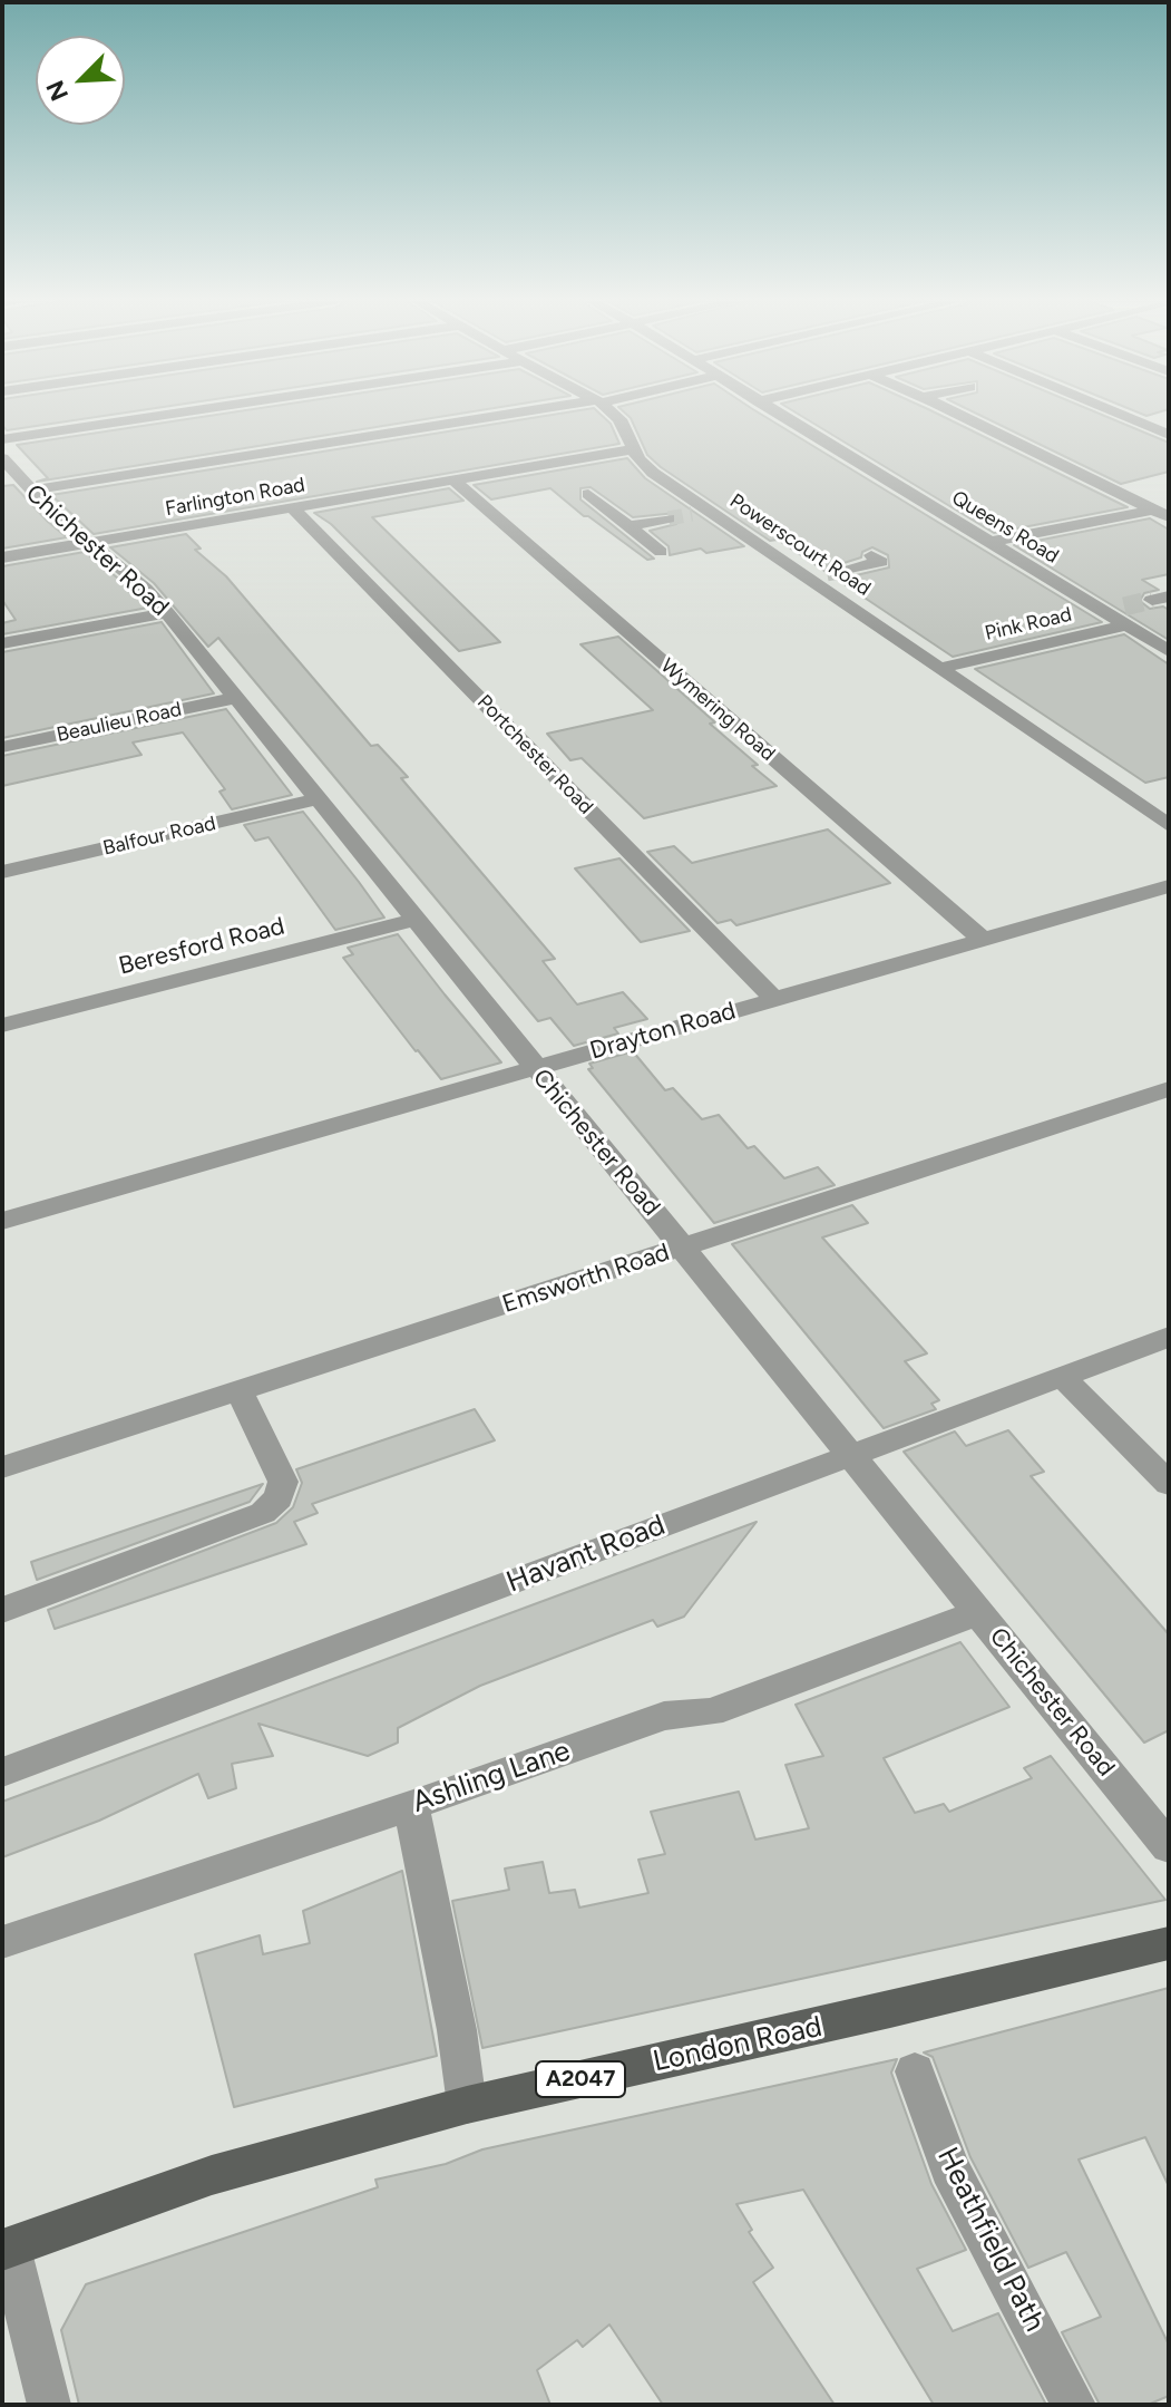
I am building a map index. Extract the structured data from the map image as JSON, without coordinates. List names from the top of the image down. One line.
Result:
{"streets":{"main road":["London Road","A2047"],"street":["Farlington Road","Queens Road","Powerscourt Road","Chichester Road","Pink Road","Wymering Road","Beaulieu Road","Portchester Road","Balfour Road","Beresford Road","Drayton Road","Emsworth Road","Havant Road","Ashling Lane","Heathfield Path"]},"crossings":[["Farlington Road","Powerscourt Road"],["Farlington Road","Chichester Road"],["Farlington Road","Wymering Road"],["Farlington Road","Portchester Road"],["Queens Road","Pink Road"],["Powerscourt Road","Pink Road"],["Chichester Road","Beaulieu Road"],["Chichester Road","Balfour Road"],["Chichester Road","Beresford Road"],["Chichester Road","Drayton Road"],["Chichester Road","Emsworth Road"],["Chichester Road","Havant Road"],["Chichester Road","Ashling Lane"],["Wymering Road","Drayton Road"],["Portchester Road","Drayton Road"]],"north":"bottom left"}
